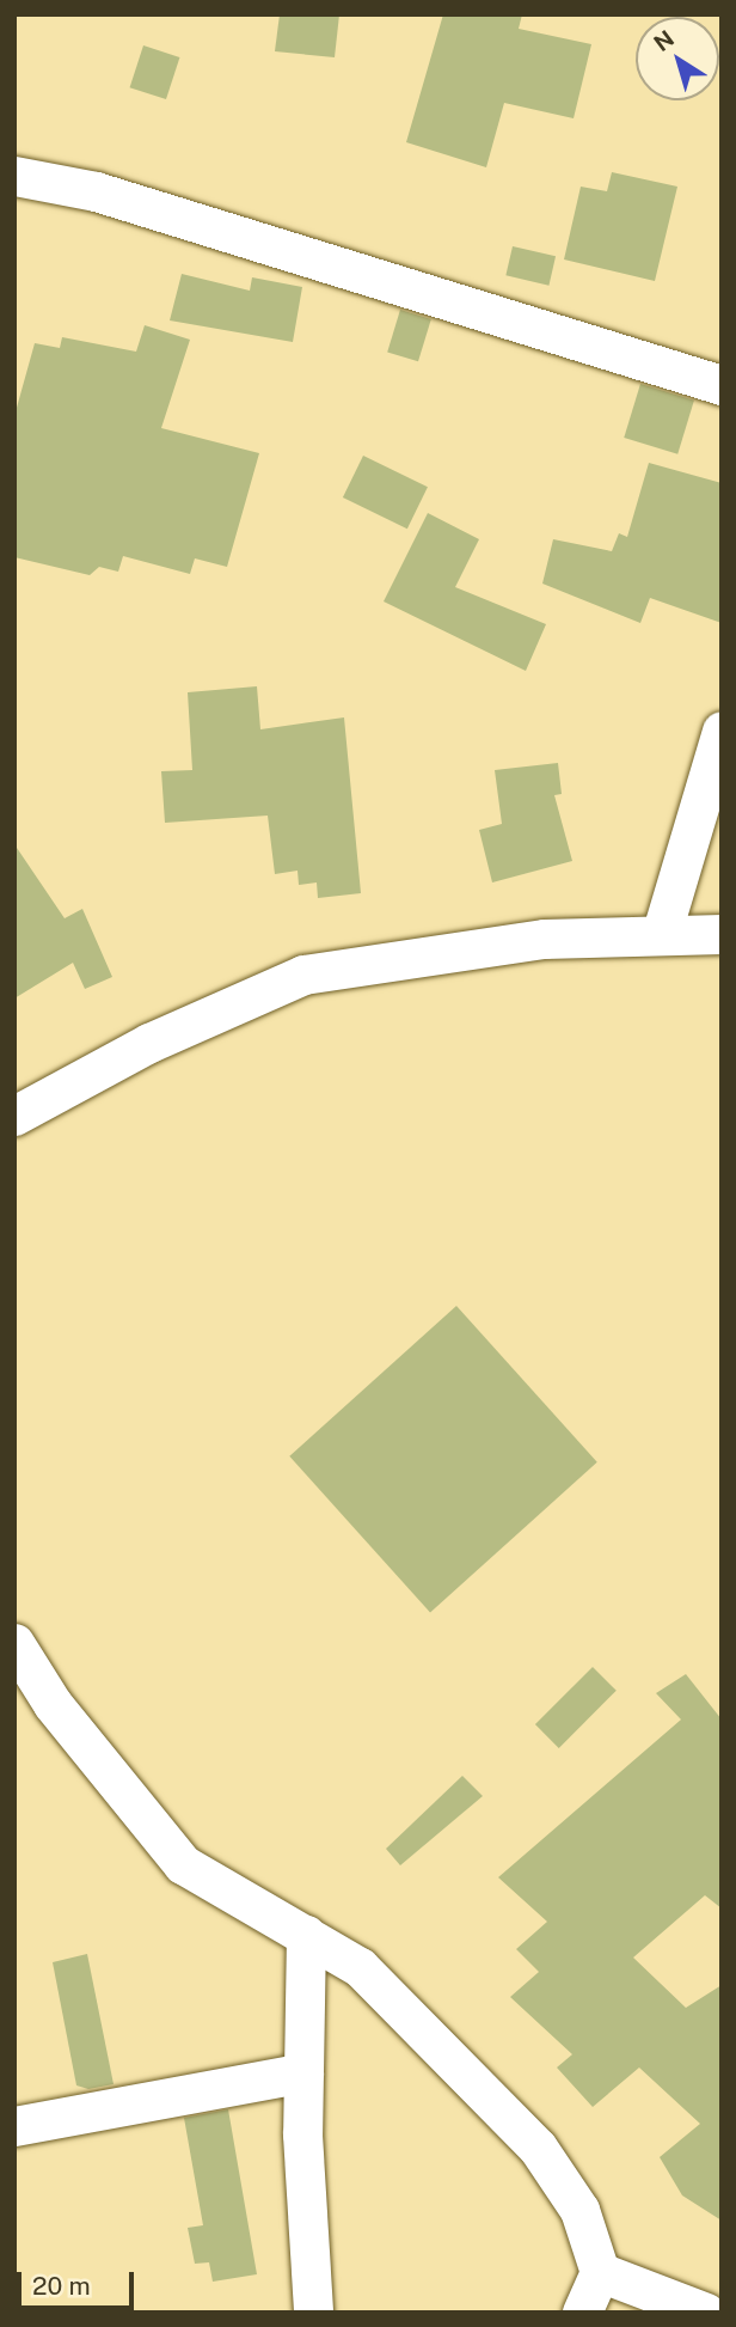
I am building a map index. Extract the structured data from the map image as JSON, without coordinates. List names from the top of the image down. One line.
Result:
{"scale_bar":"20 m","north":"top left"}
